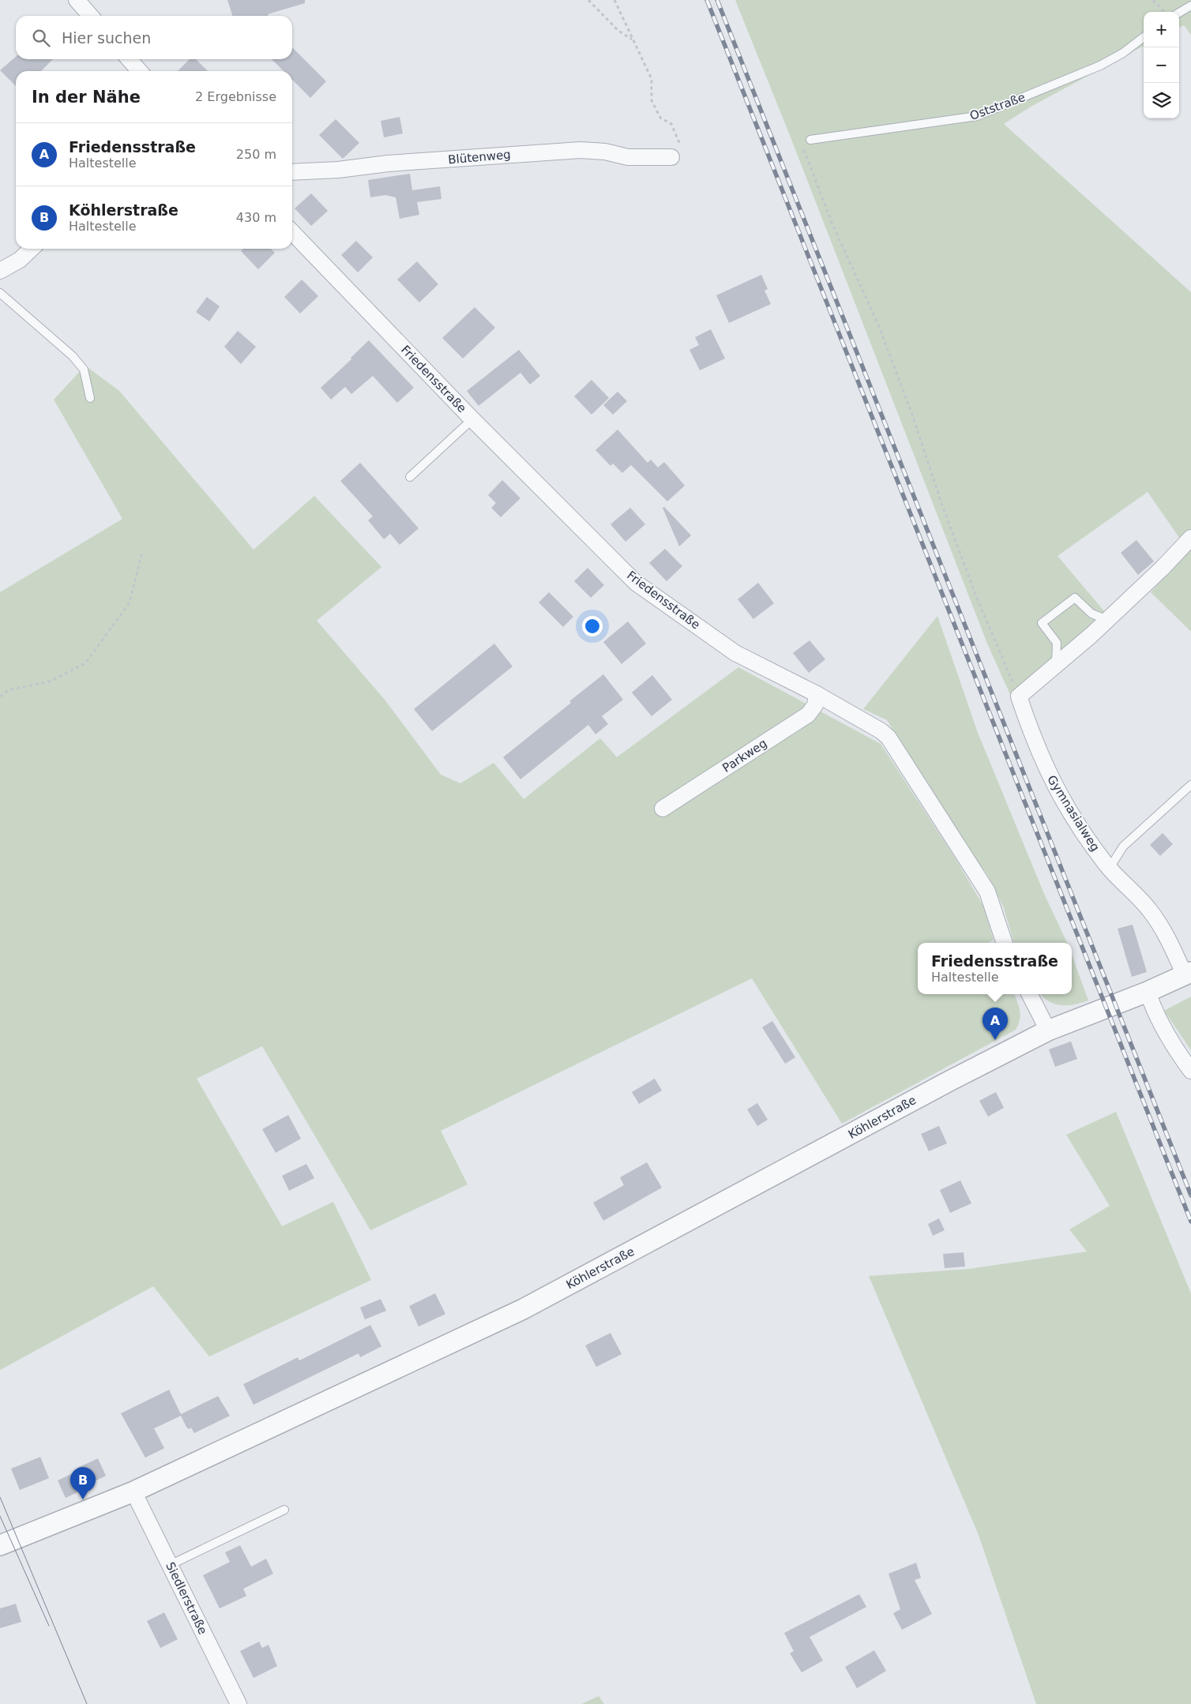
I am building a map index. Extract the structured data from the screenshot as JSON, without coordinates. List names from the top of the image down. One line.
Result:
{"streets":{"street":["Blütenweg","Friedensstraße","Parkweg","Gymnasialweg","Köhlerstraße","Siedlerstraße"],"lane":["Oststraße"]},"crossings":[["Friedensstraße","Parkweg"],["Gymnasialweg","Köhlerstraße"],["Köhlerstraße","Siedlerstraße"]],"page":{"map_buttons":["+","−"],"search":"Hier suchen","heading":["In der Nähe","2 Ergebnisse"],"list":[{"mark":"A","name":"Friedensstraße","note":"Haltestelle","value":"250 m"},{"mark":"B","name":"Köhlerstraße","note":"Haltestelle","value":"430 m"}],"popup":["Friedensstraße","Haltestelle"],"pins":["A","B"]}}
